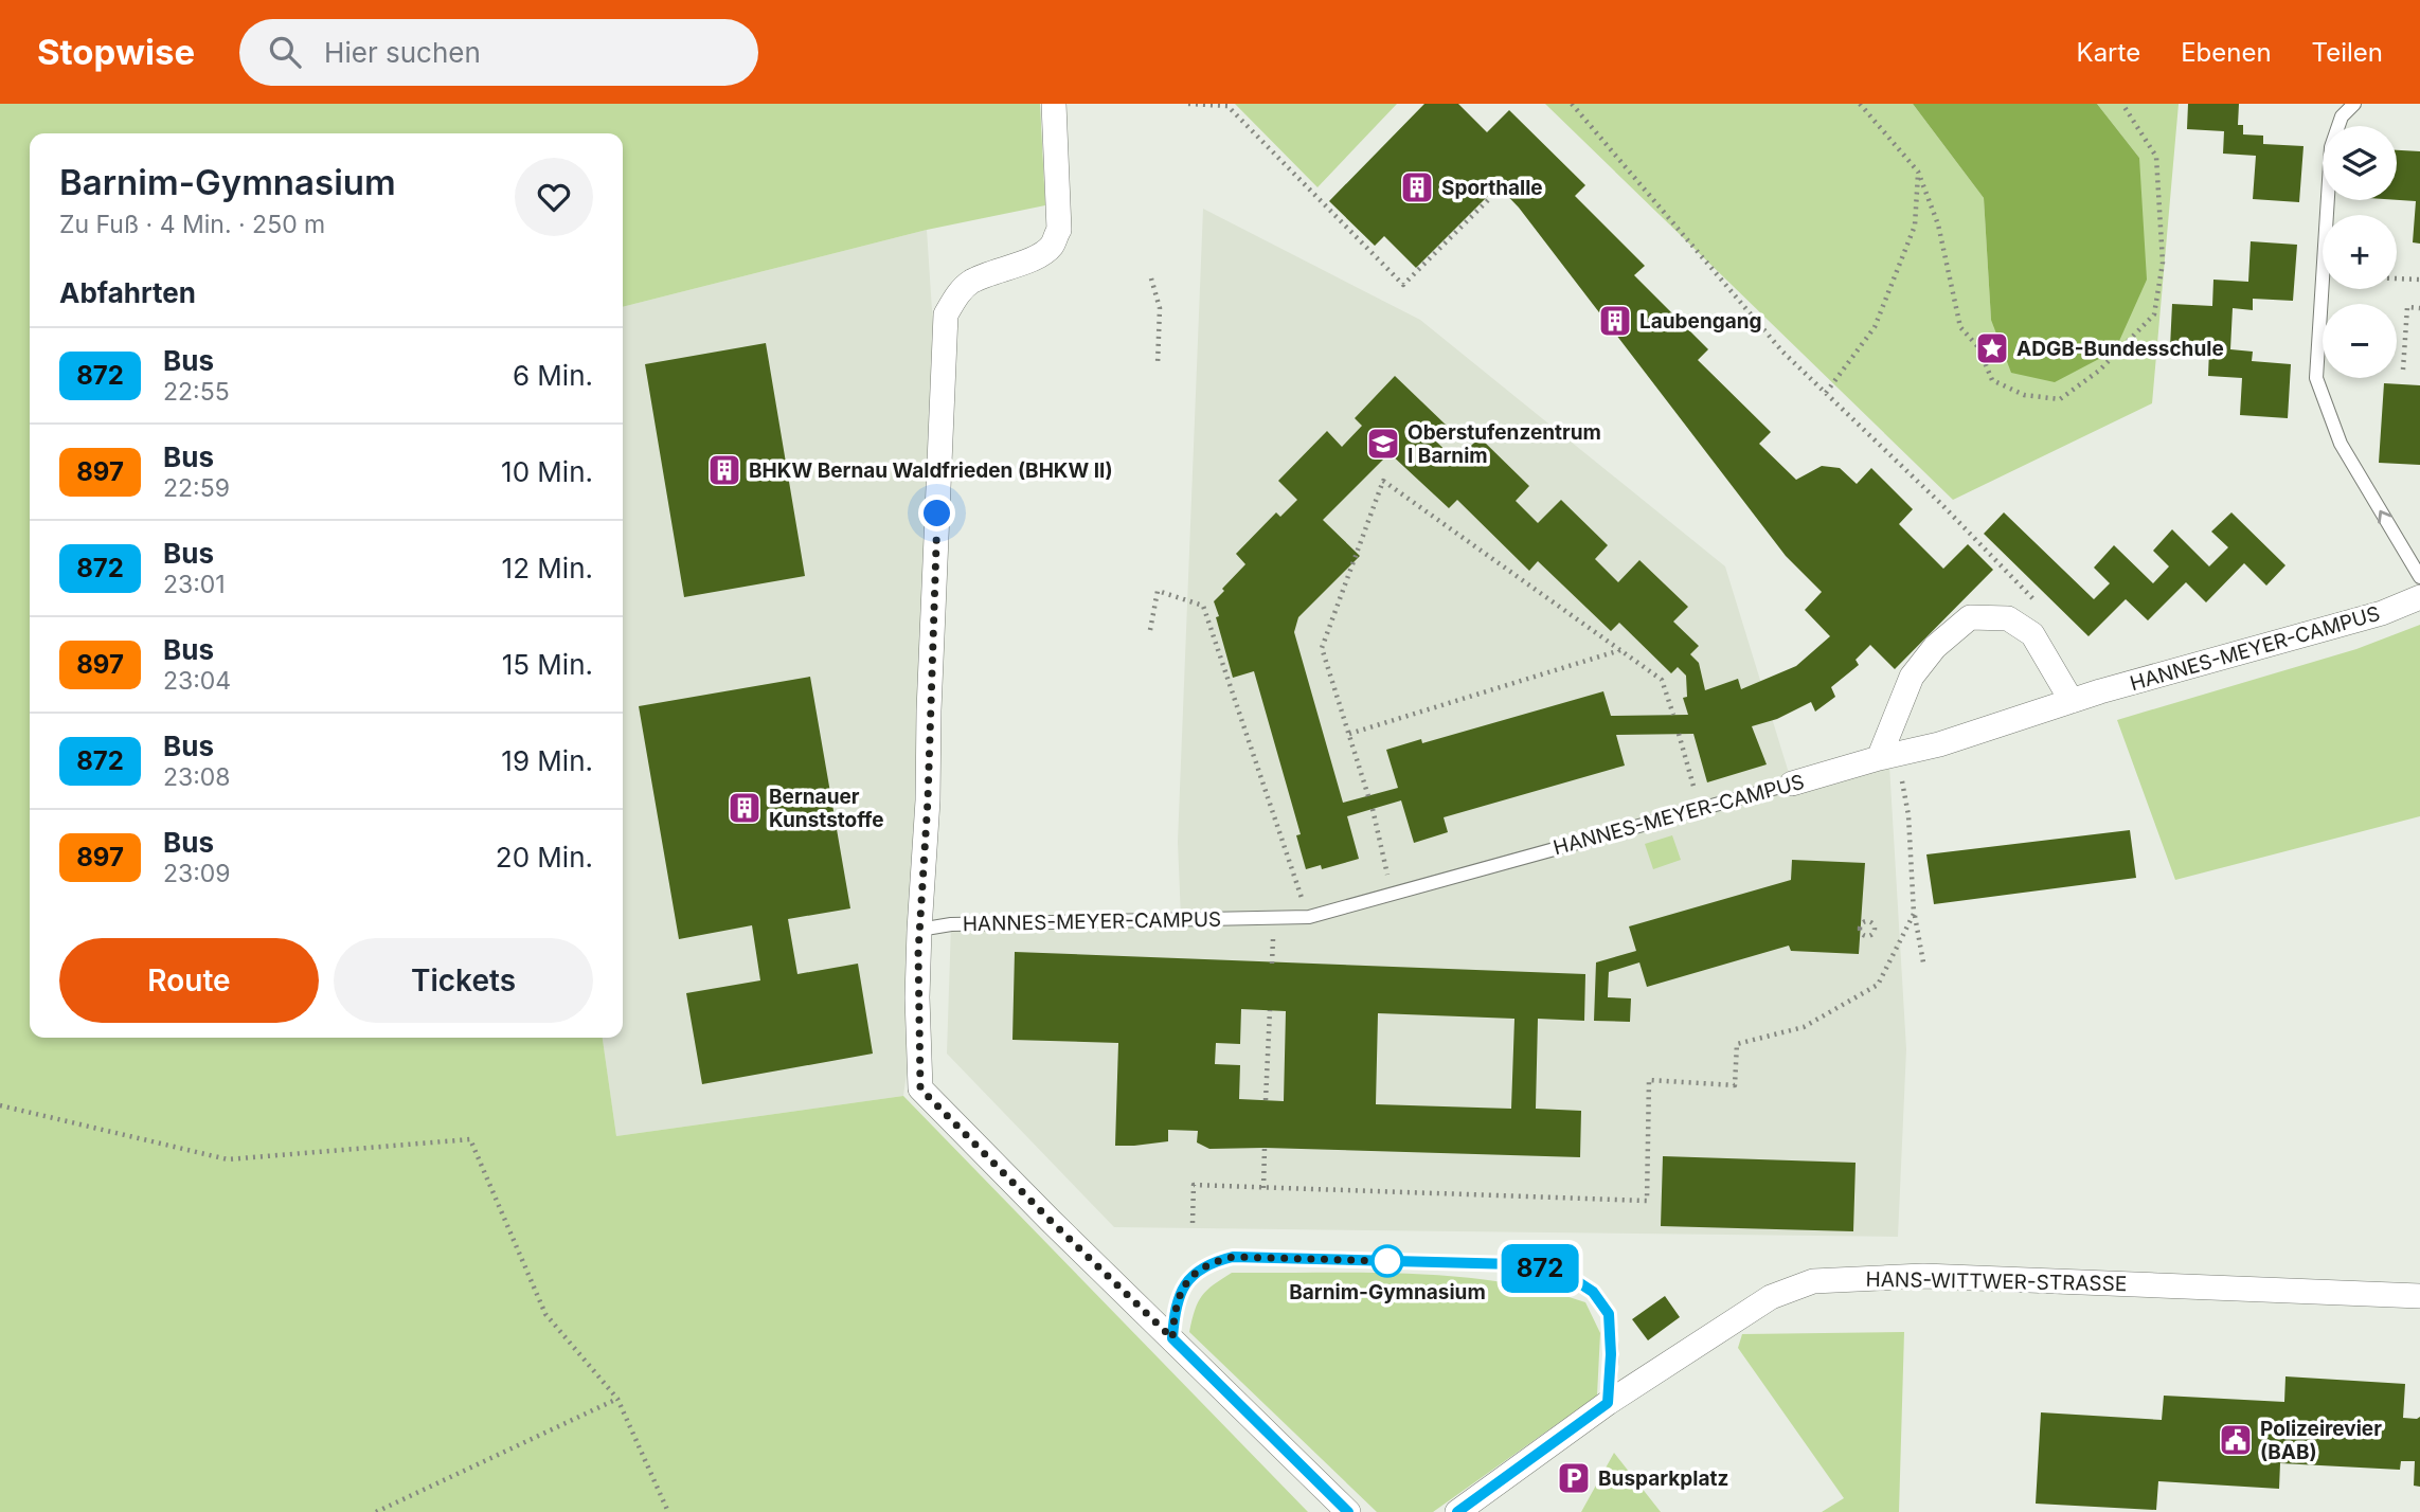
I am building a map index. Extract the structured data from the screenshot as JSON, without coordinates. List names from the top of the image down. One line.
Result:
{"streets":{"street":["HANNES-MEYER-CAMPUS","HANS-WITTWER-STRASSE"]},"places":{"building":["Sporthalle","Laubengang","BHKW Bernau Waldfrieden (BHKW II)","Bernauer Kunststoffe"],"place":["ADGB-Bundesschule"],"school or university":["Oberstufenzentrum I Barnim"],"other":["Barnim-Gymnasium"],"public building":["Polizeirevier (BAB)"],"parking":["Busparkplatz"]},"lines":["bus line 872"],"page":{"header":"Stopwise","search":"Hier suchen","nav":["Karte","Ebenen","Teilen"],"on_map":"872","map_buttons":["+","−"],"heading":[["Barnim-Gymnasium","Zu Fuß · 4 Min. · 250 m"],"Abfahrten"],"list":[{"mark":"872","name":"Bus","note":"22:55","value":"6 Min."},{"mark":"897","name":"Bus","note":"22:59","value":"10 Min."},{"mark":"872","name":"Bus","note":"23:01","value":"12 Min."},{"mark":"897","name":"Bus","note":"23:04","value":"15 Min."},{"mark":"872","name":"Bus","note":"23:08","value":"19 Min."},{"mark":"897","name":"Bus","note":"23:09","value":"20 Min."}],"buttons":["Route","Tickets"]}}
